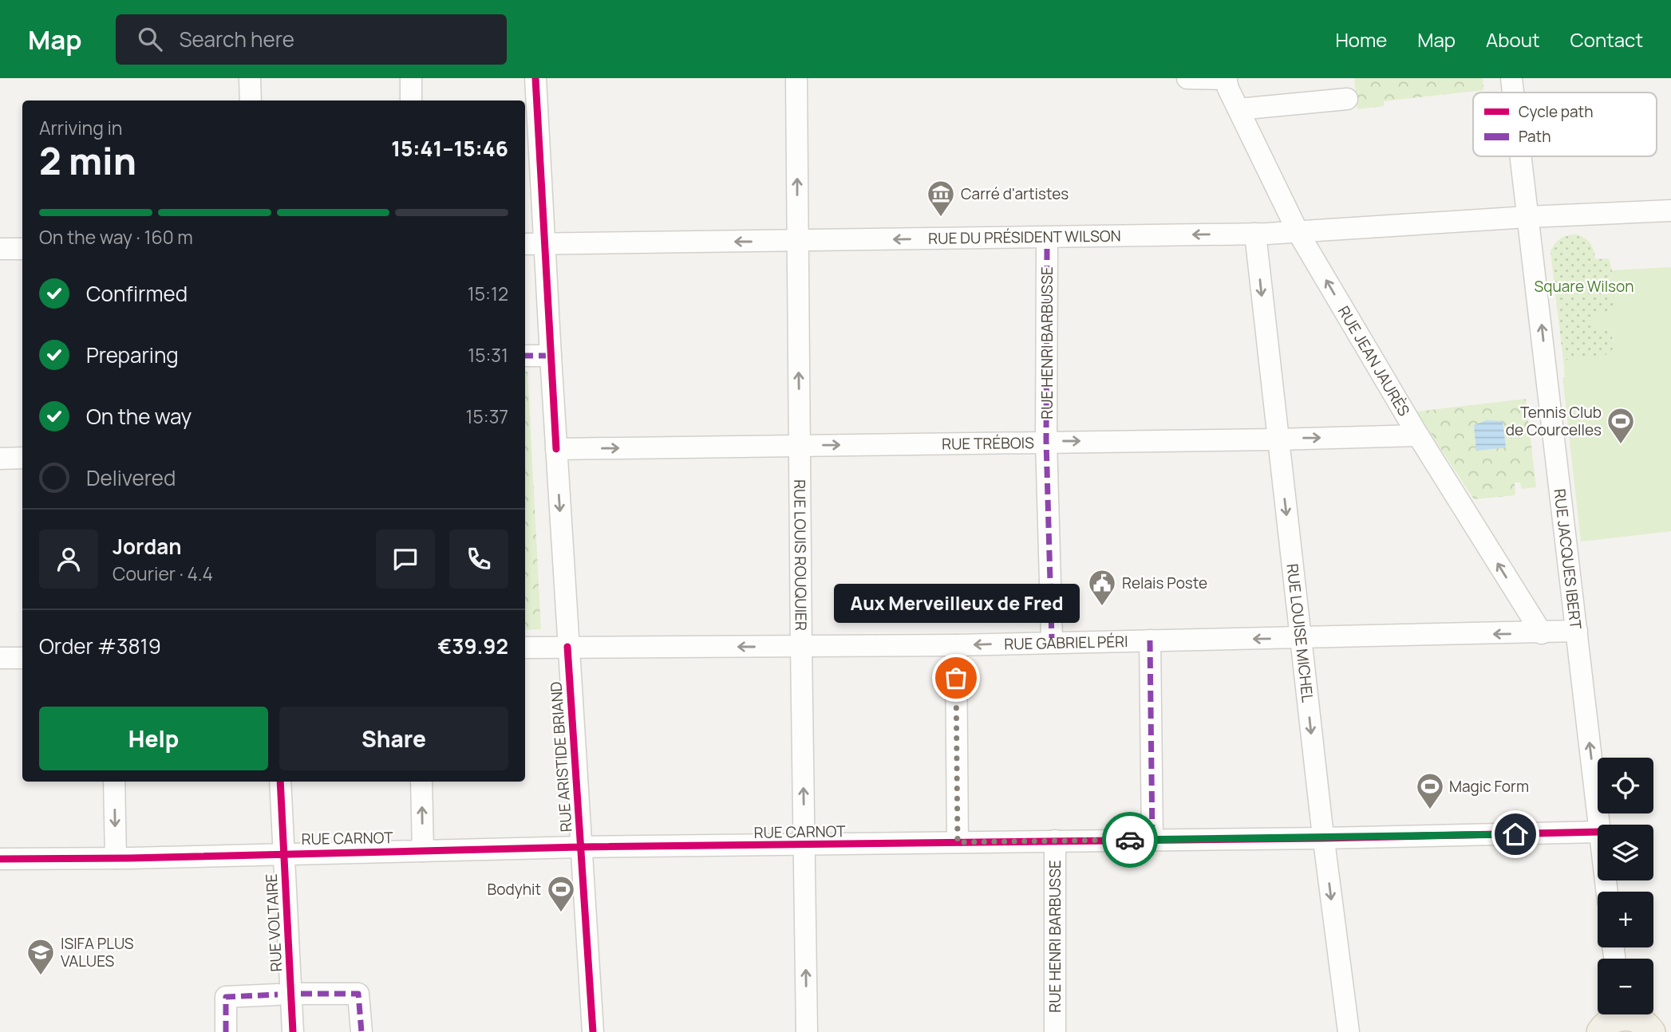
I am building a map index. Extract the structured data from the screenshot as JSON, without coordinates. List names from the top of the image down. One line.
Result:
{"streets":{"street":["RUE DU PRÉSIDENT WILSON","RUE HENRI BARBUSSE","RUE JEAN JAURÈS","RUE TRÉBOIS","RUE LOUIS ROUQUIER","RUE JACQUES IBERT","RUE LOUISE MICHEL","RUE GABRIEL PÉRI","RUE ARISTIDE BRIAND","RUE CARNOT","RUE VOLTAIRE"]},"crossings":[["RUE DU PRÉSIDENT WILSON","RUE JEAN JAURÈS"],["RUE DU PRÉSIDENT WILSON","RUE LOUIS ROUQUIER"],["RUE DU PRÉSIDENT WILSON","RUE JACQUES IBERT"],["RUE DU PRÉSIDENT WILSON","RUE LOUISE MICHEL"],["RUE DU PRÉSIDENT WILSON","RUE ARISTIDE BRIAND"],["RUE HENRI BARBUSSE","RUE TRÉBOIS"],["RUE HENRI BARBUSSE","RUE CARNOT"],["RUE JEAN JAURÈS","RUE TRÉBOIS"],["RUE JEAN JAURÈS","RUE GABRIEL PÉRI"],["RUE TRÉBOIS","RUE LOUIS ROUQUIER"],["RUE TRÉBOIS","RUE LOUISE MICHEL"],["RUE TRÉBOIS","RUE ARISTIDE BRIAND"],["RUE LOUIS ROUQUIER","RUE GABRIEL PÉRI"],["RUE LOUIS ROUQUIER","RUE CARNOT"],["RUE JACQUES IBERT","RUE GABRIEL PÉRI"],["RUE LOUISE MICHEL","RUE GABRIEL PÉRI"],["RUE LOUISE MICHEL","RUE CARNOT"],["RUE GABRIEL PÉRI","RUE ARISTIDE BRIAND"],["RUE ARISTIDE BRIAND","RUE CARNOT"],["RUE CARNOT","RUE VOLTAIRE"]],"one_way":["RUE DU PRÉSIDENT WILSON","RUE JEAN JAURÈS","RUE TRÉBOIS","RUE LOUIS ROUQUIER","RUE JACQUES IBERT","RUE LOUISE MICHEL","RUE GABRIEL PÉRI"],"parks":["Square Wilson"],"places":{"museum":["Carré d'artistes"],"sports":["Tennis Club de Courcelles","Magic Form","Bodyhit"],"public building":["Relais Poste"],"other":["Aux Merveilleux de Fred"],"school or university":["ISIFA PLUS VALUES"]},"legend":["Cycle path","Path"],"page":{"header":"Map","search":"Search here","nav":["Home","Map","About","Contact"],"heading":["2 min","Arriving in","15:41–15:46"],"panel":["Jordan","Courier · 4.4","Order #3819","€39.92"],"bar":"On the way · 160 m","list":[["Confirmed","15:12"],["Preparing","15:31"],["On the way","15:37"],"Delivered"],"bubble":"Aux Merveilleux de Fred","buttons":["Help","Share"],"map_buttons":["+","−"]}}
